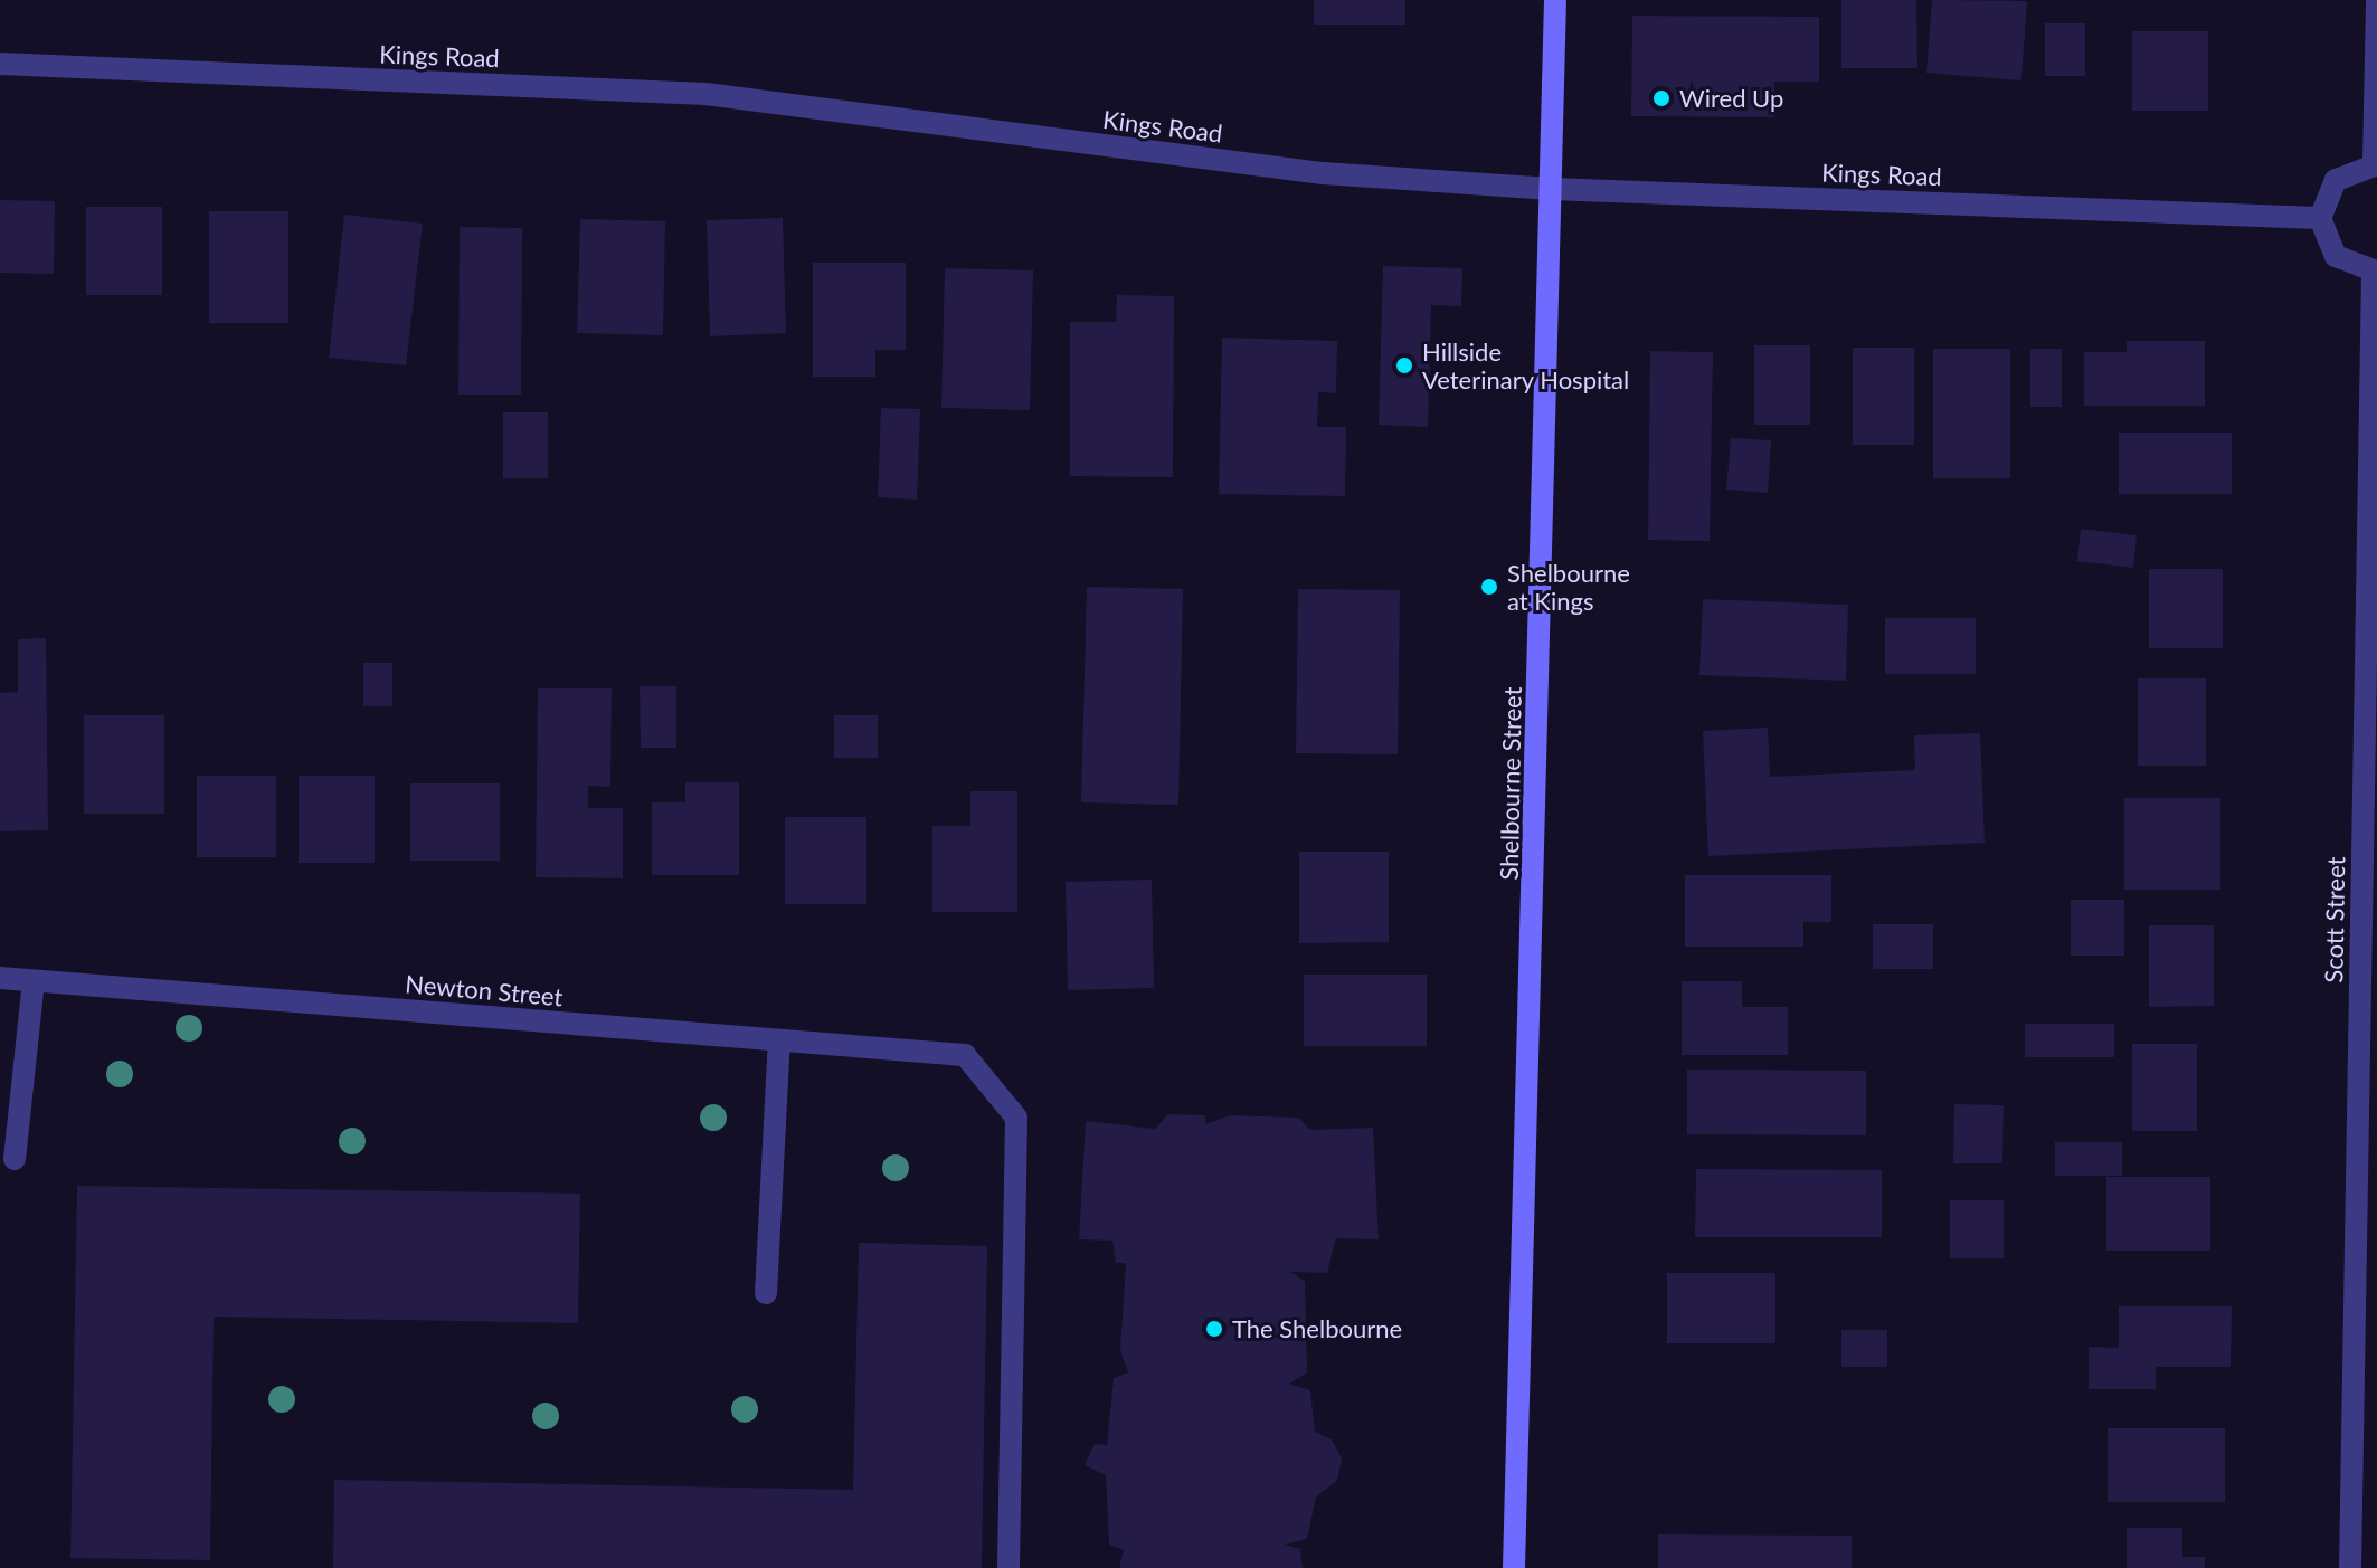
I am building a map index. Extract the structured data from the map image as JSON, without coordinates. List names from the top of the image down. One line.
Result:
{"streets":{"main road":["Shelbourne Street"],"street":["Kings Road","Scott Street","Newton Street"]},"crossings":[["Kings Road","Shelbourne Street"]],"places":["Wired Up","Hillside Veterinary Hospital","Shelbourne at Kings","The Shelbourne"]}
